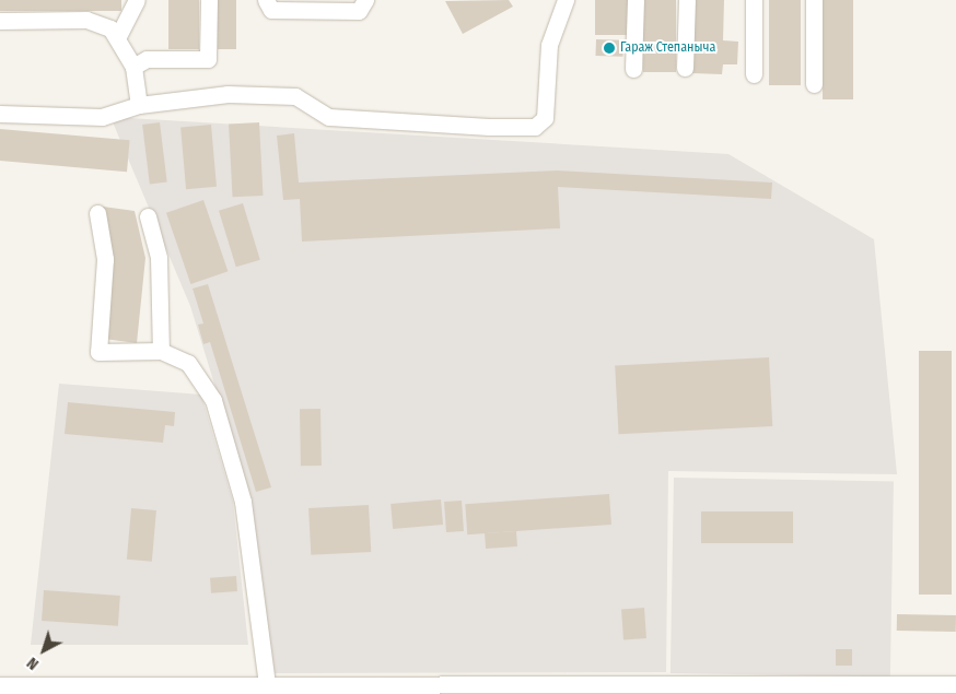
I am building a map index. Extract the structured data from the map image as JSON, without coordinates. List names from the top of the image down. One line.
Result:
{"places":["Гараж Степаныча"],"north":"bottom left"}
